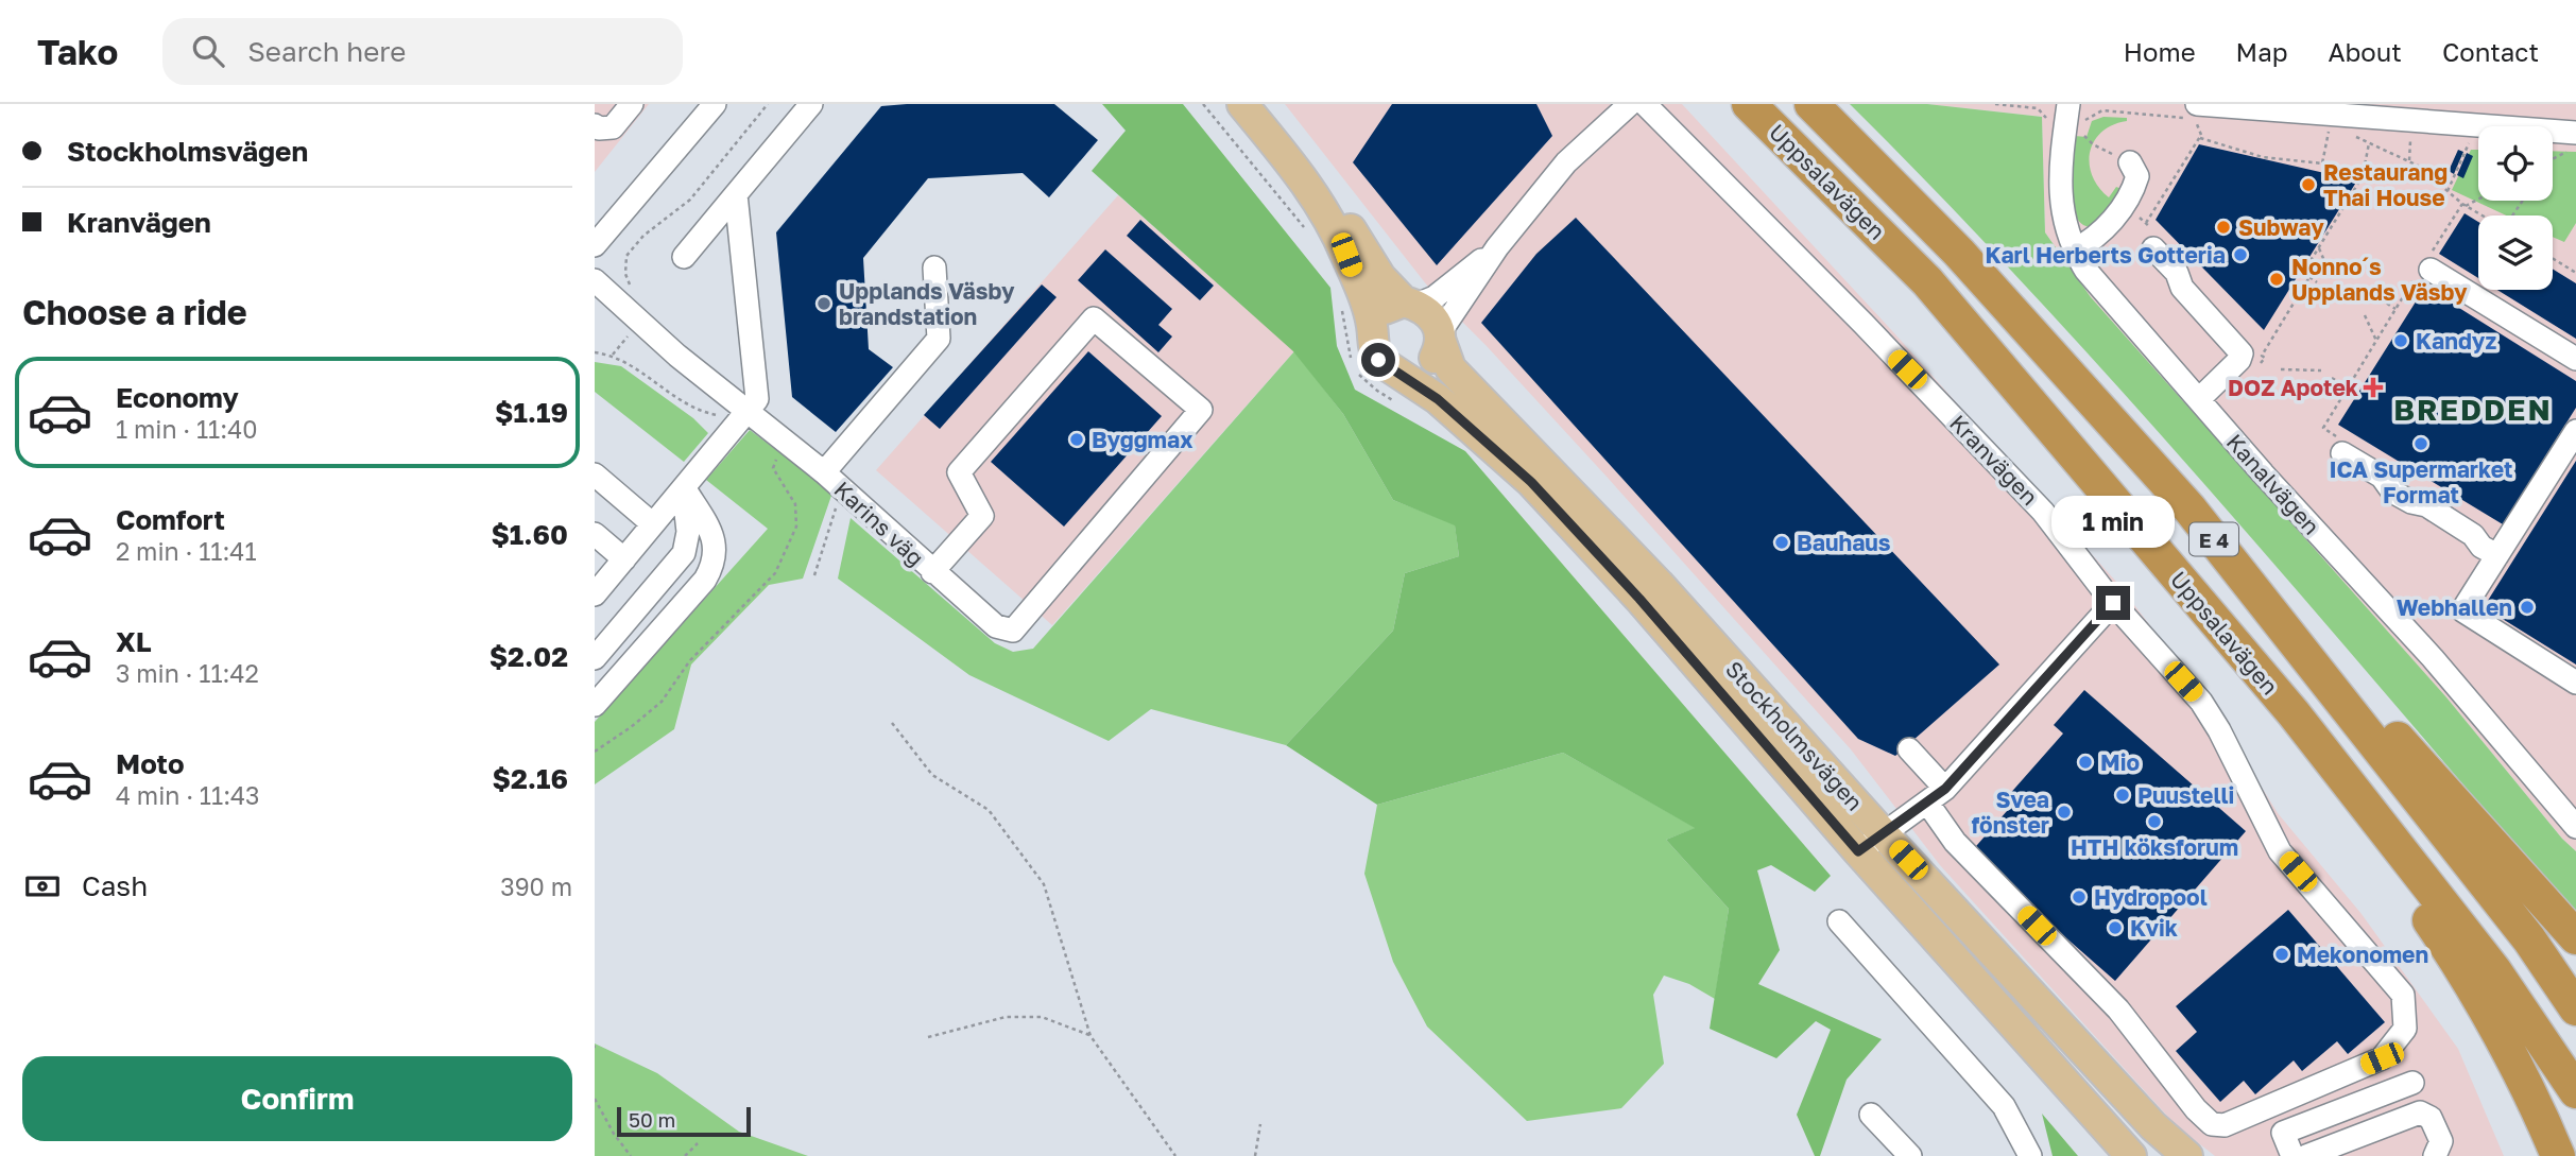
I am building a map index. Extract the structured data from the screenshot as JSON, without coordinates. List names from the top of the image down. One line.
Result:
{"streets":{"highway":["Uppsalavägen","E 4"],"main road":["Stockholmsvägen"],"street":["Kranvägen","Kanalvägen","Karins väg"]},"districts":["BREDDEN"],"places":{"other":["Restaurang Thai House","Subway","Karl Herberts Gotteria","Nonno´s Upplands Väsby","Upplands Väsby brandstation","Kandyz","Byggmax","ICA Supermarket Format","Bauhaus","Webhallen","Mio","Puustelli","Svea fönster","HTH köksforum","Hydropool","Kvik","Mekonomen"],"health":["DOZ Apotek"]},"scale_bar":"50 m","page":{"header":"Tako","search":"Search here","nav":["Home","Map","About","Contact"],"banner":["Stockholmsvägen","Kranvägen"],"heading":"Choose a ride","list":[{"name":"Economy","note":"1 min · 11:40","value":"$1.19"},{"name":"Comfort","note":"2 min · 11:41","value":"$1.60"},{"name":"XL","note":"3 min · 11:42","value":"$2.02"},{"name":"Moto","note":"4 min · 11:43","value":"$2.16"}],"bubble":"1 min","pay":["Cash","390 m"],"buttons":"Confirm","scale":"50 m"}}
